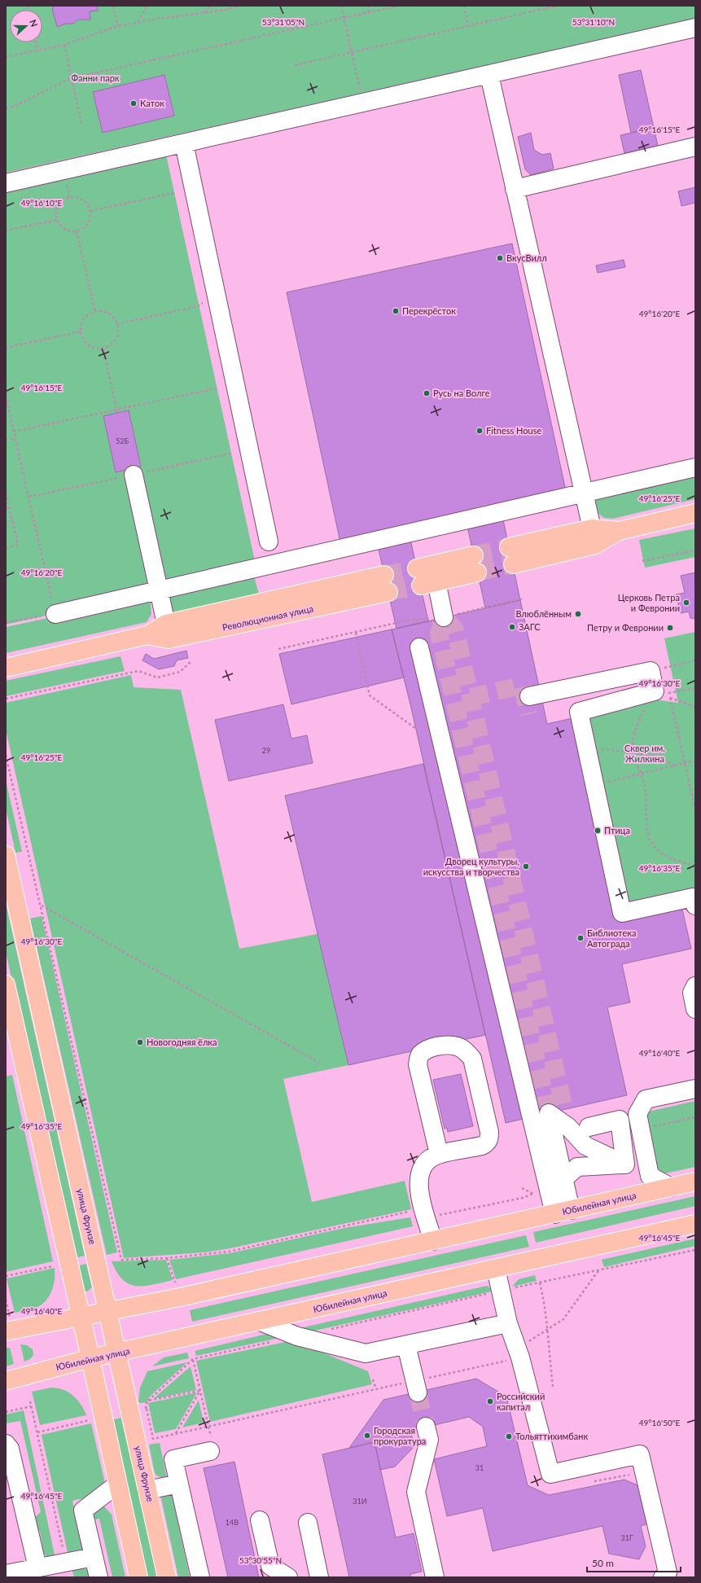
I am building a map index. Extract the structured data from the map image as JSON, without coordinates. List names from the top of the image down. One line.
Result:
{"streets":{"main road":["Революционная улица","Юбилейная улица","улица Фрунзе"]},"crossings":[["Юбилейная улица","улица Фрунзе"]],"parks":["Фанни парк","Сквер им. Жилкина"],"places":["Каток","ВкусВилл","Перекрёсток","Русь на Волге","Fitness House","Церковь Петра и Февронии","Влюблённым","ЗАГС","Петру и Февронии","Птица","Дворец культуры, искусства и творчества","Библиотека Автограда","Новогодняя ёлка","Российский капитал","Городская прокуратура","Тольяттихимбанк"],"house_numbers":["52Б","29","31","31И","14В","31Г"],"scale_bar":"50 m","north":"right","coordinates":["53°31'05\"N","53°31'10\"N","49°16'15\"E","49°16'10\"E","49°16'20\"E","49°16'25\"E","49°16'30\"E","49°16'35\"E","49°16'40\"E","49°16'45\"E","49°16'50\"E","53°30'55\"N"]}
